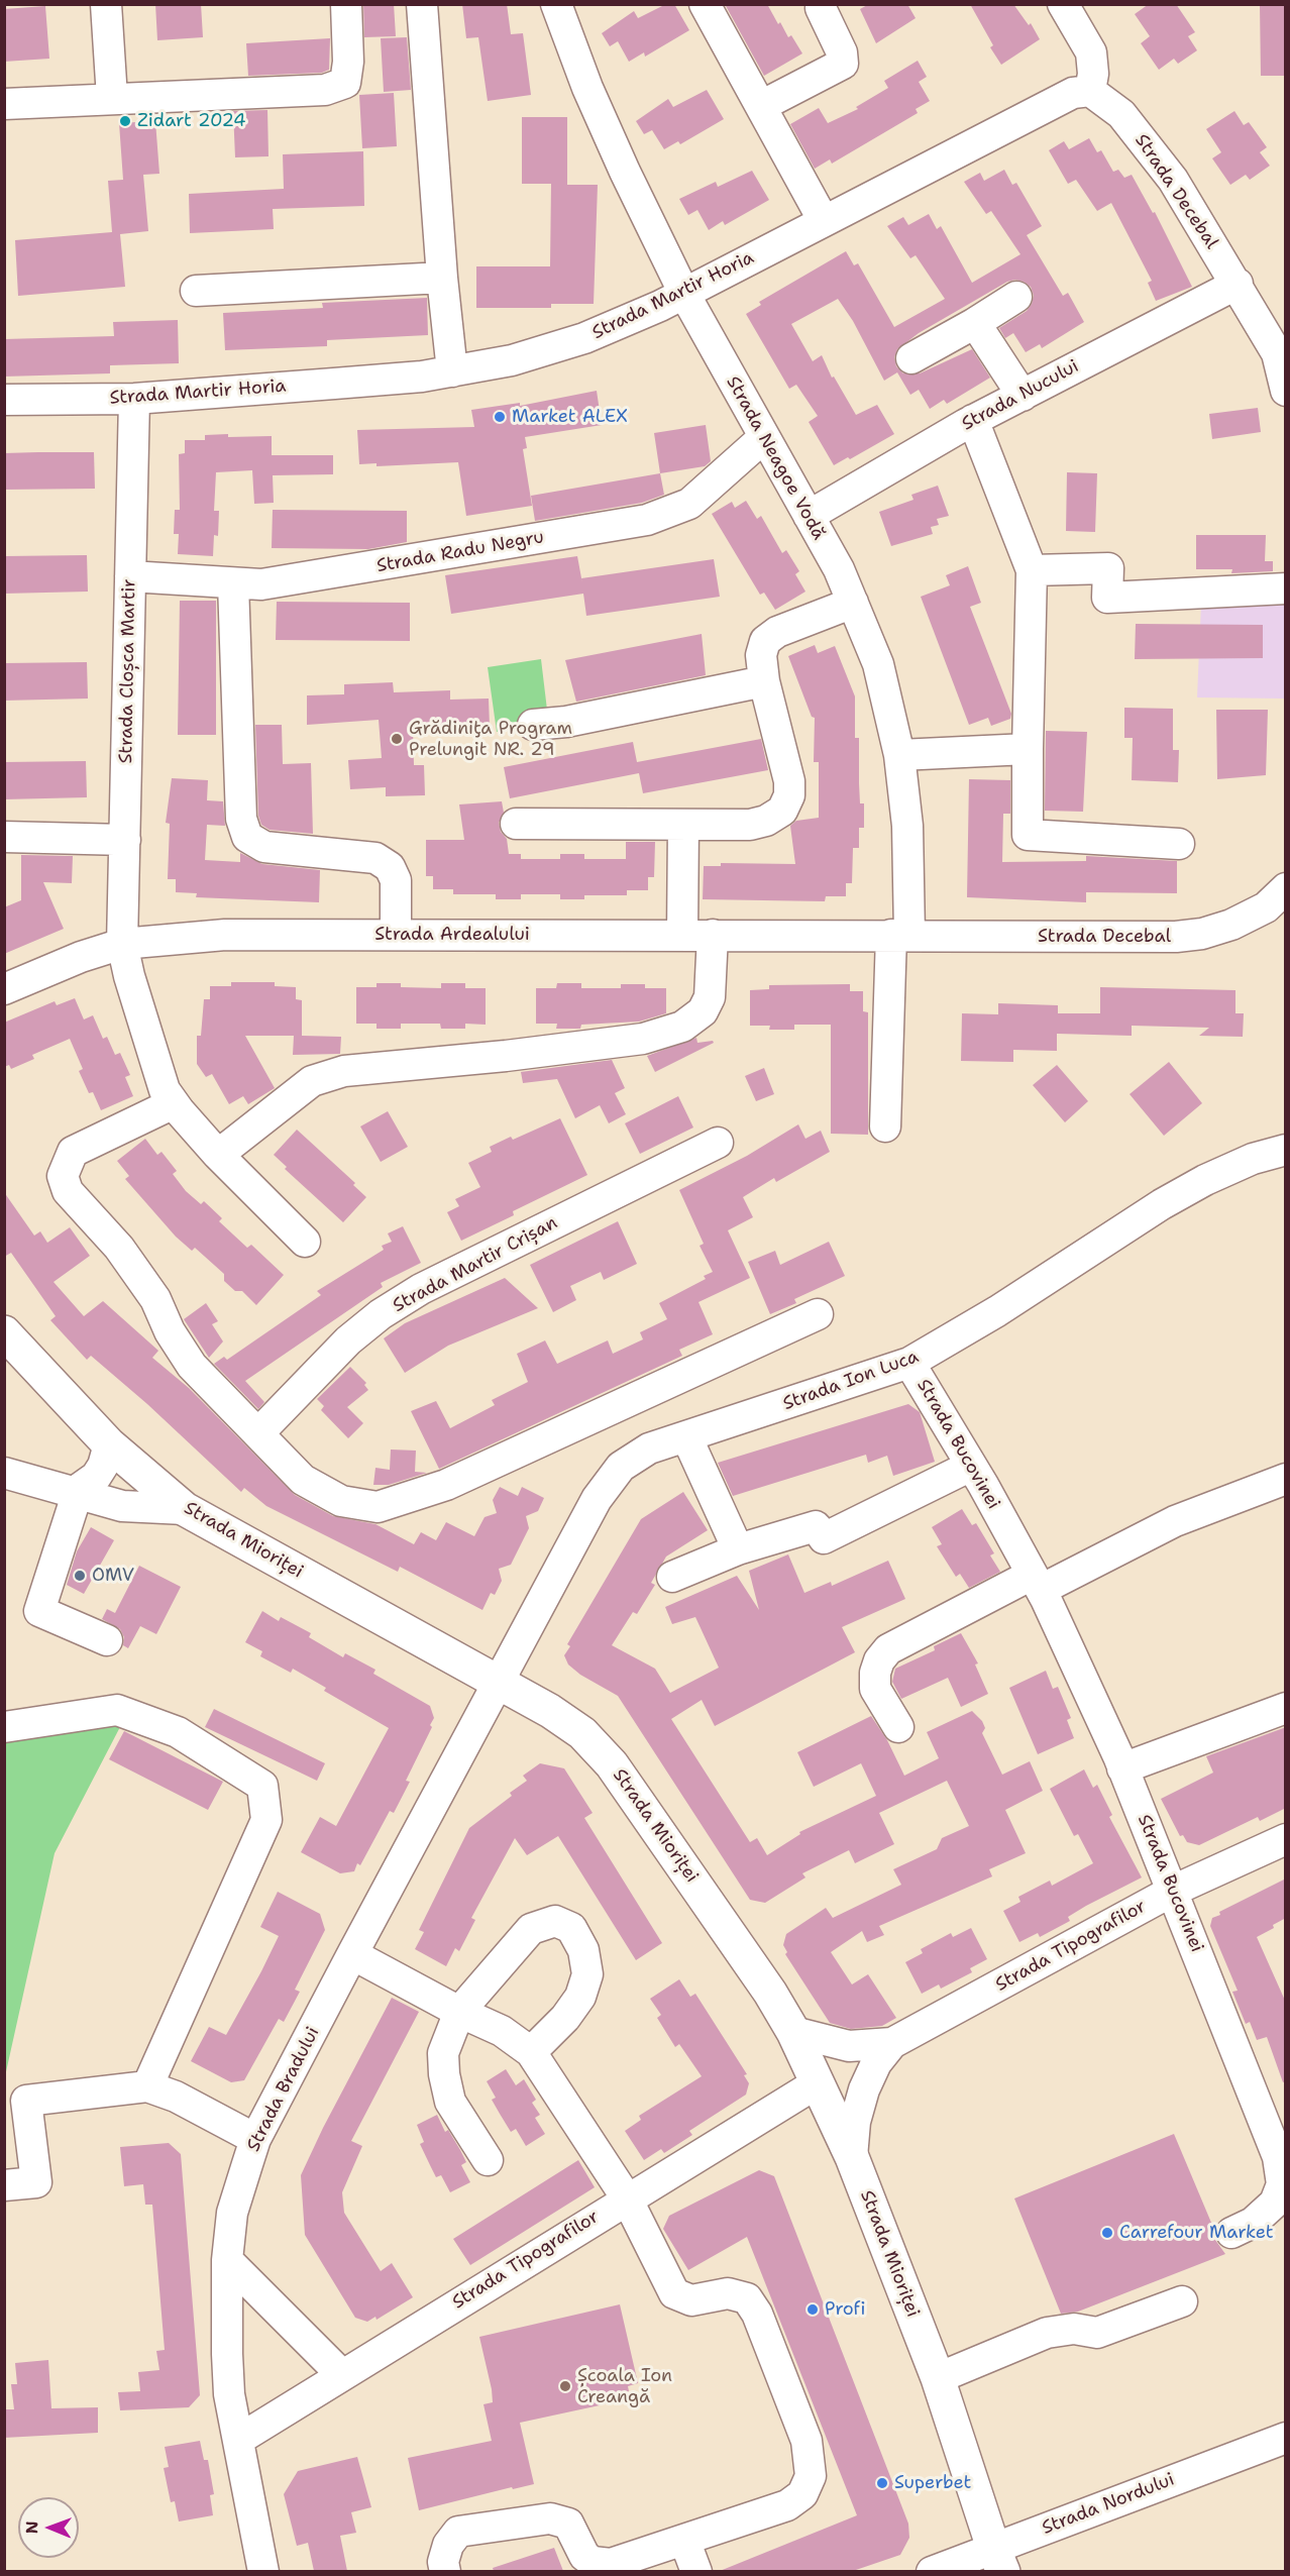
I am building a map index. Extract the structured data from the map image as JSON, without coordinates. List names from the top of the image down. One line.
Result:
{"streets":{"main road":["Strada Mioriței"],"street":["Strada Decebal","Strada Martir Horia","Strada Nucului","Strada Neagoe Vodă","Strada Radu Negru","Strada Cloșca Martir","Strada Ardealului","Strada Martir Crișan","Strada Ion Luca","Strada Bucovinei","Strada Tipografilor","Strada Bradului","Strada Nordului"]},"crossings":[["Strada Decebal","Strada Martir Horia"],["Strada Decebal","Strada Nucului"],["Strada Decebal","Strada Neagoe Vodă"],["Strada Decebal","Strada Ardealului"],["Strada Martir Horia","Strada Neagoe Vodă"],["Strada Martir Horia","Strada Cloșca Martir"],["Strada Nucului","Strada Neagoe Vodă"],["Strada Neagoe Vodă","Strada Radu Negru"],["Strada Neagoe Vodă","Strada Ardealului"],["Strada Radu Negru","Strada Cloșca Martir"],["Strada Cloșca Martir","Strada Ardealului"],["Strada Ion Luca","Strada Bucovinei"],["Strada Ion Luca","Strada Mioriței"],["Strada Ion Luca","Strada Bradului"],["Strada Bucovinei","Strada Tipografilor"],["Strada Mioriței","Strada Tipografilor"],["Strada Mioriței","Strada Bradului"],["Strada Mioriței","Strada Nordului"],["Strada Tipografilor","Strada Bradului"]],"places":["Zidart 2024","Market ALEX","Grădiniţa Program Prelungit NR. 29","OMV","Carrefour Market","Profi","Școala Ion Creangă","Superbet"],"north":"left"}
